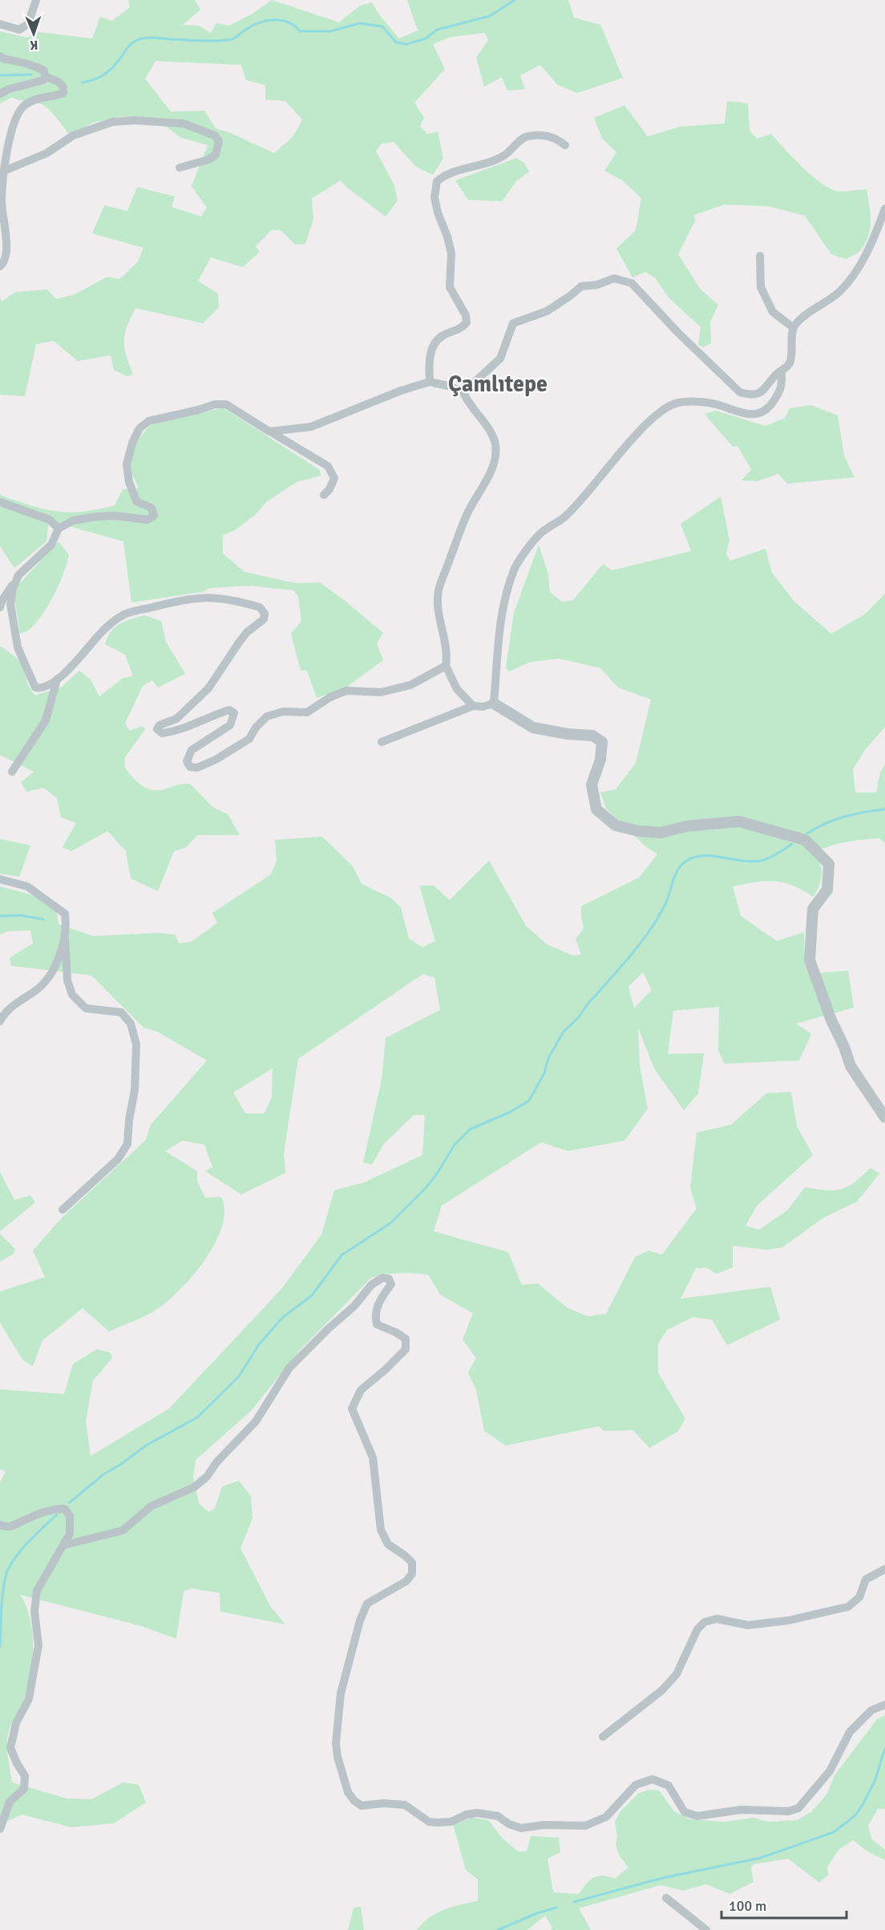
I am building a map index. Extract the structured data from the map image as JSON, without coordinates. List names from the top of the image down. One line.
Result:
{"districts":["Çamlıtepe"],"scale_bar":"100 m","north":"bottom"}
